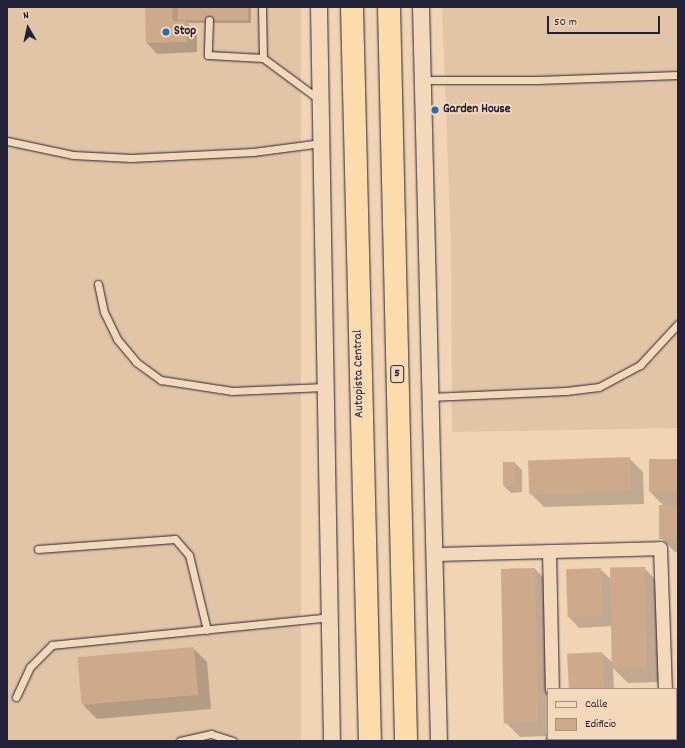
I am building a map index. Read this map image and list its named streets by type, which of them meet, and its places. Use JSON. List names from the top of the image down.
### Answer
{
  "streets": {
    "highway": ["Autopista Central", "5"]
  },
  "places": ["Stop", "Garden House"],
  "legend": ["Calle", "Edificio"],
  "scale_bar": "50 m",
  "north": "top"
}
